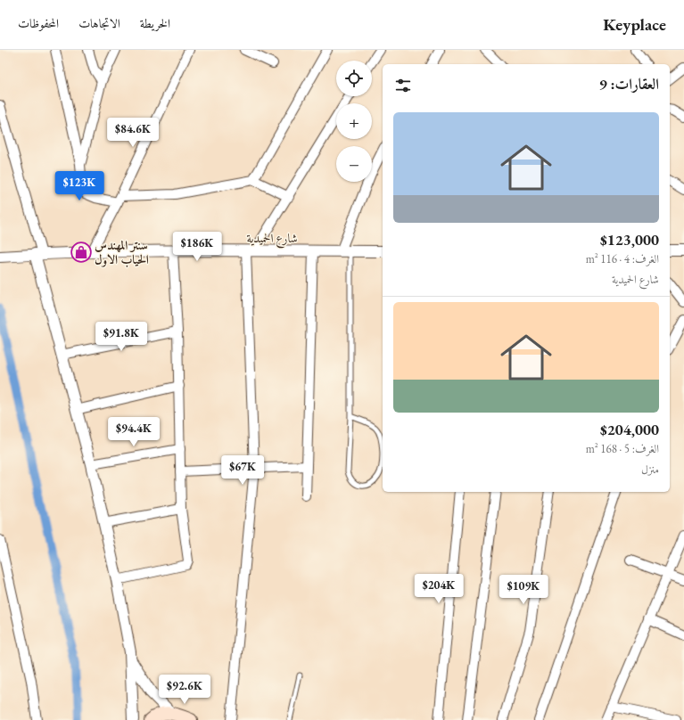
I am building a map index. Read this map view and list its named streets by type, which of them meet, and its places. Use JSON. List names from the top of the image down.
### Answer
{
  "streets": {
    "street": ["شارع الحميدية"]
  },
  "places": {
    "shop": ["سنتر المهندس الحياب الاول"]
  },
  "page": {
    "header": "Keyplace",
    "nav": ["الخريطة", "الاتجاهات", "المحفوظات"],
    "map_buttons": ["+", "−"],
    "heading": "العقارات: 9",
    "list": [
      {
        "name": "$123,000",
        "note": "الغرف: 4 · 116 m² · شارع الحميدية"
      },
      {
        "name": "$204,000",
        "note": "الغرف: 5 · 168 m² · منزل"
      }
    ],
    "price": [
      "$84.6K",
      "$123K",
      "$186K",
      "$91.8K",
      "$94.4K",
      "$67K",
      "$204K",
      "$109K",
      "$92.6K"
    ]
  }
}
